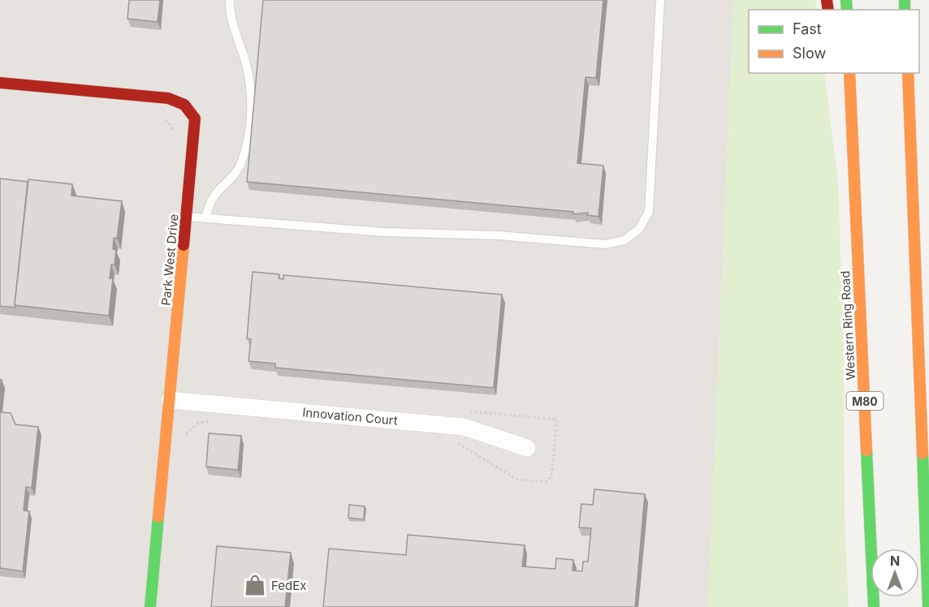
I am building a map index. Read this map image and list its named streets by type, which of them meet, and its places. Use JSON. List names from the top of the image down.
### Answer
{
  "streets": {
    "main road": ["Park West Drive", "Western Ring Road", "M80"],
    "street": ["Innovation Court"]
  },
  "crossings": [
    ["Park West Drive", "Innovation Court"]
  ],
  "places": {
    "shop": ["FedEx"]
  },
  "legend": ["Fast", "Slow"],
  "north": "top"
}
